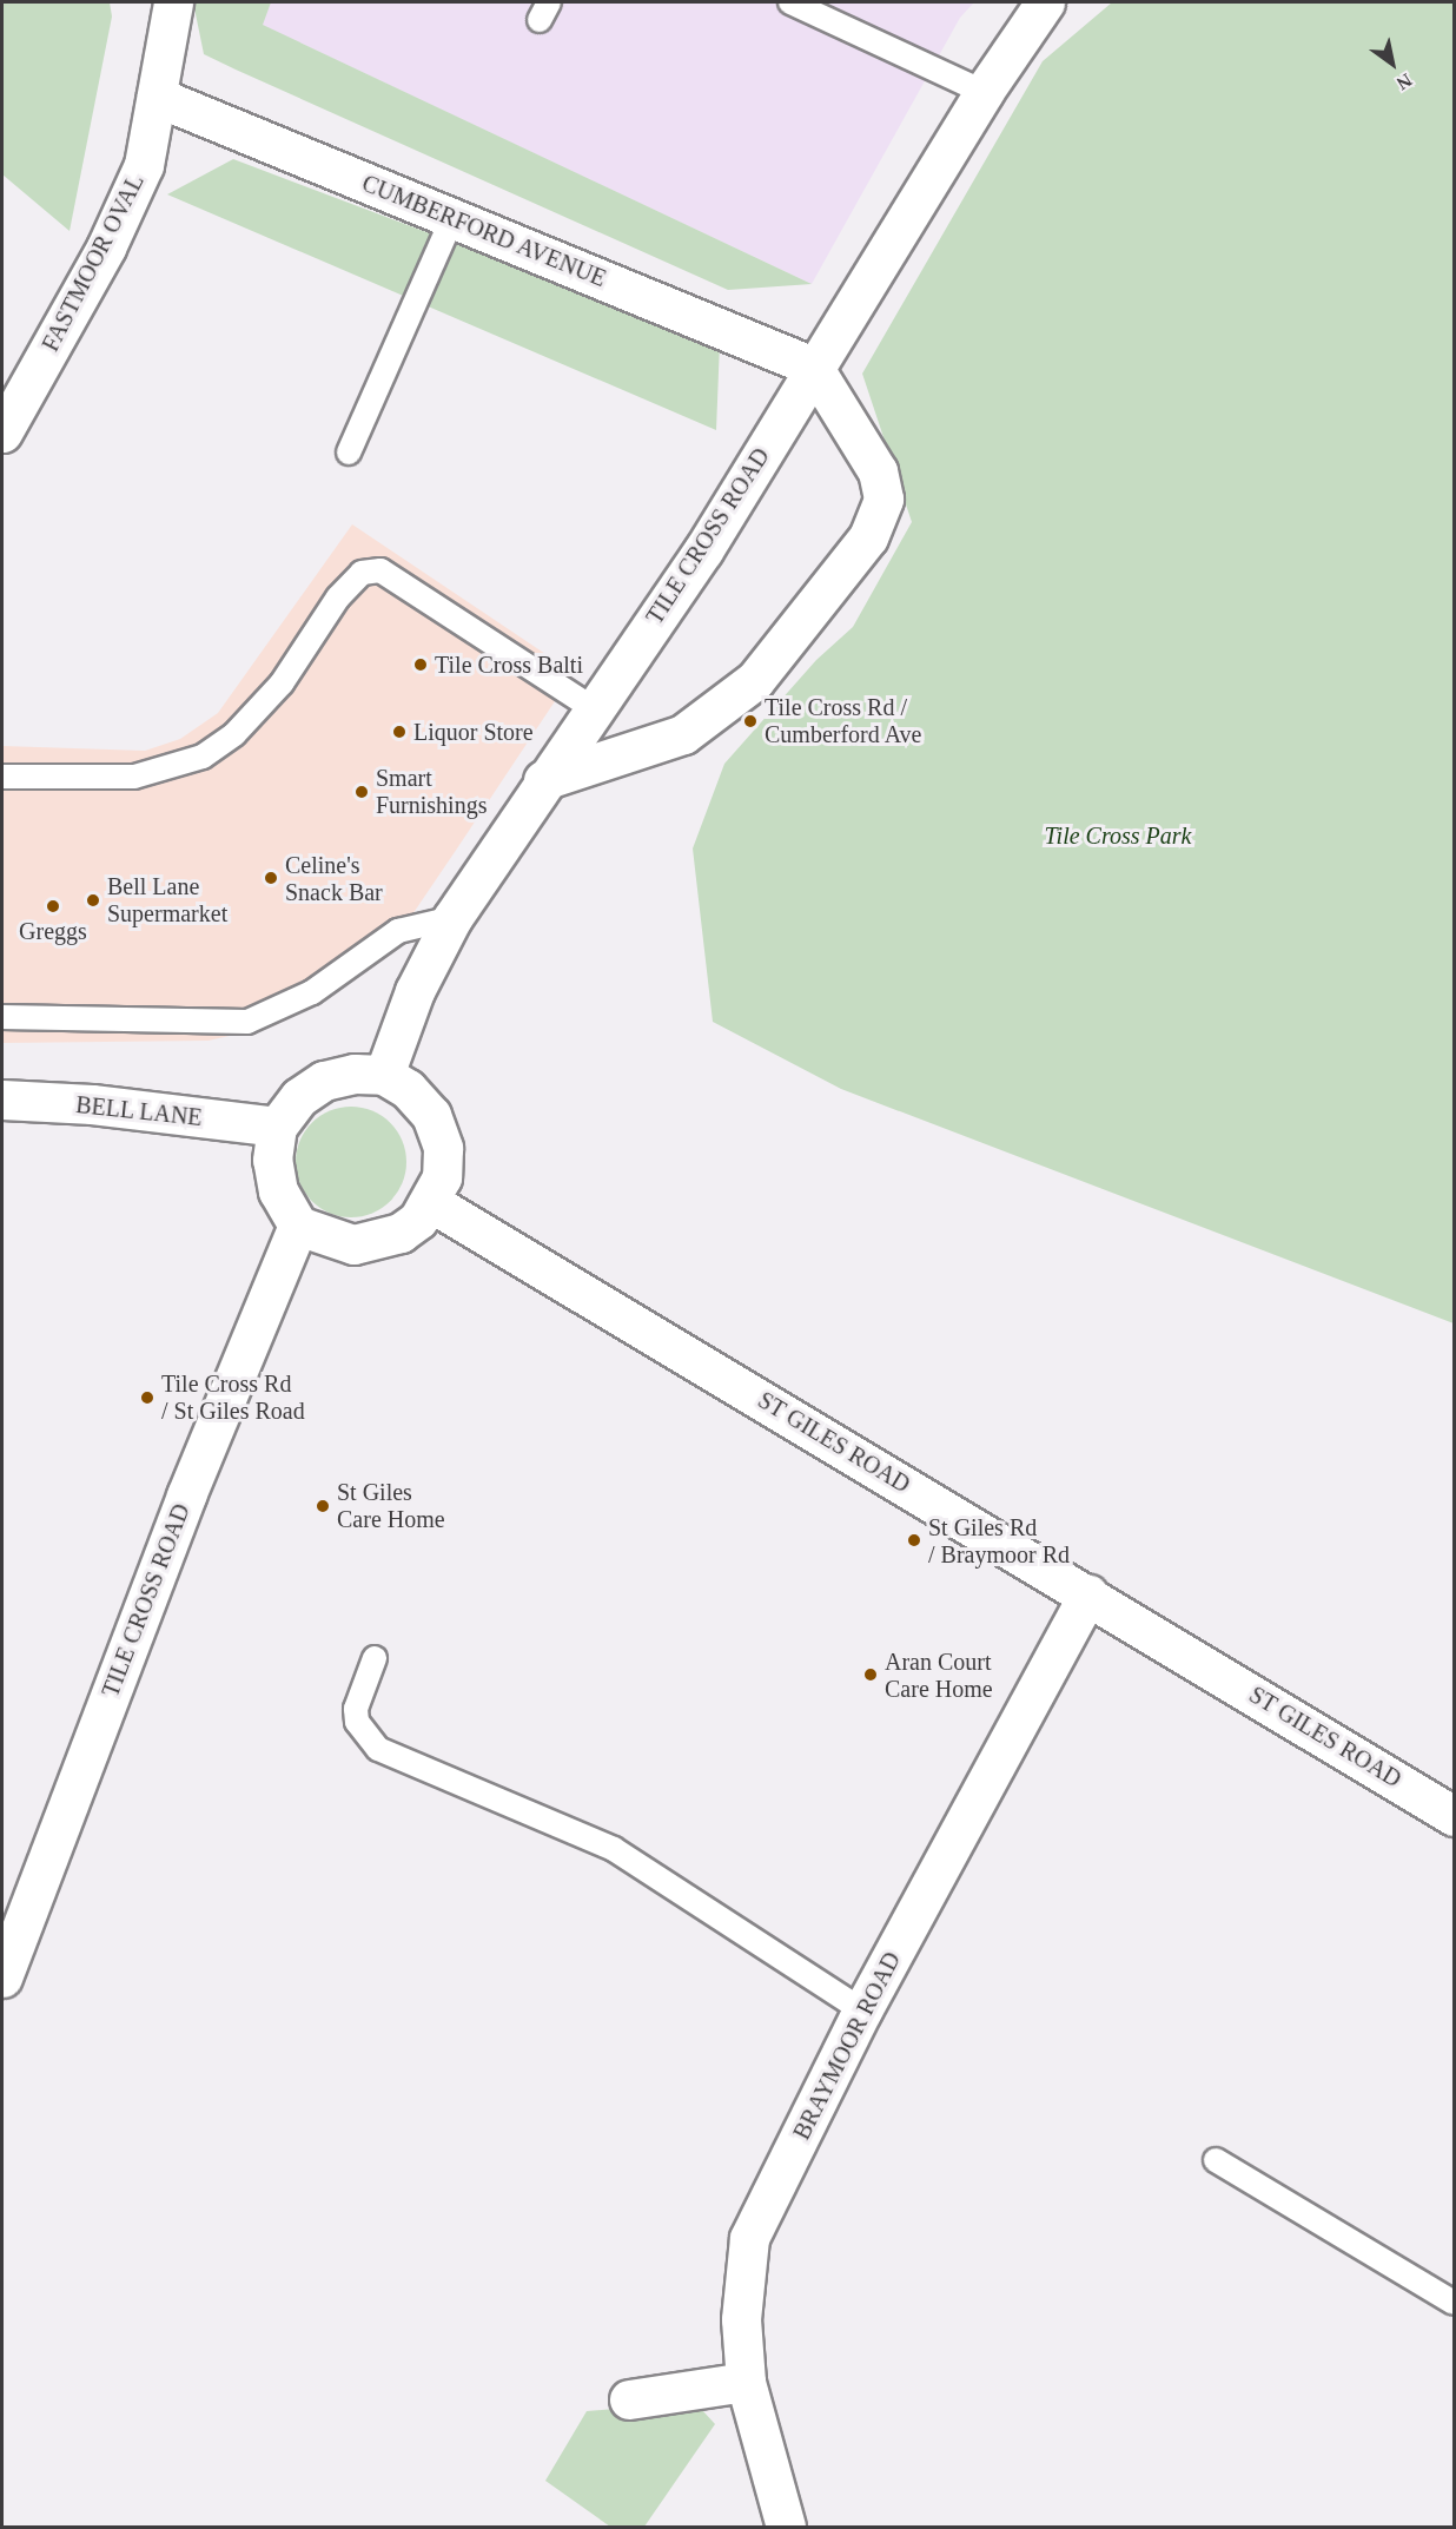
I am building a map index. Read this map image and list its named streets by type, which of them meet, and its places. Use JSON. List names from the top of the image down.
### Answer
{
  "streets": {
    "street": [
      "CUMBERFORD AVENUE",
      "FASTMOOR OVAL",
      "TILE CROSS ROAD",
      "BELL LANE",
      "ST GILES ROAD",
      "BRAYMOOR ROAD"
    ]
  },
  "crossings": [
    ["CUMBERFORD AVENUE", "FASTMOOR OVAL"],
    ["CUMBERFORD AVENUE", "TILE CROSS ROAD"],
    ["TILE CROSS ROAD", "BELL LANE"],
    ["TILE CROSS ROAD", "ST GILES ROAD"],
    ["BELL LANE", "ST GILES ROAD"],
    ["ST GILES ROAD", "BRAYMOOR ROAD"]
  ],
  "parks": ["Tile Cross Park"],
  "places": [
    "Tile Cross Balti",
    "Tile Cross Rd / Cumberford Ave",
    "Liquor Store",
    "Smart Furnishings",
    "Celine's Snack Bar",
    "Bell Lane Supermarket",
    "Greggs",
    "Tile Cross Rd / St Giles Road",
    "St Giles Care Home",
    "St Giles Rd / Braymoor Rd",
    "Aran Court Care Home"
  ],
  "north": "bottom right"
}
